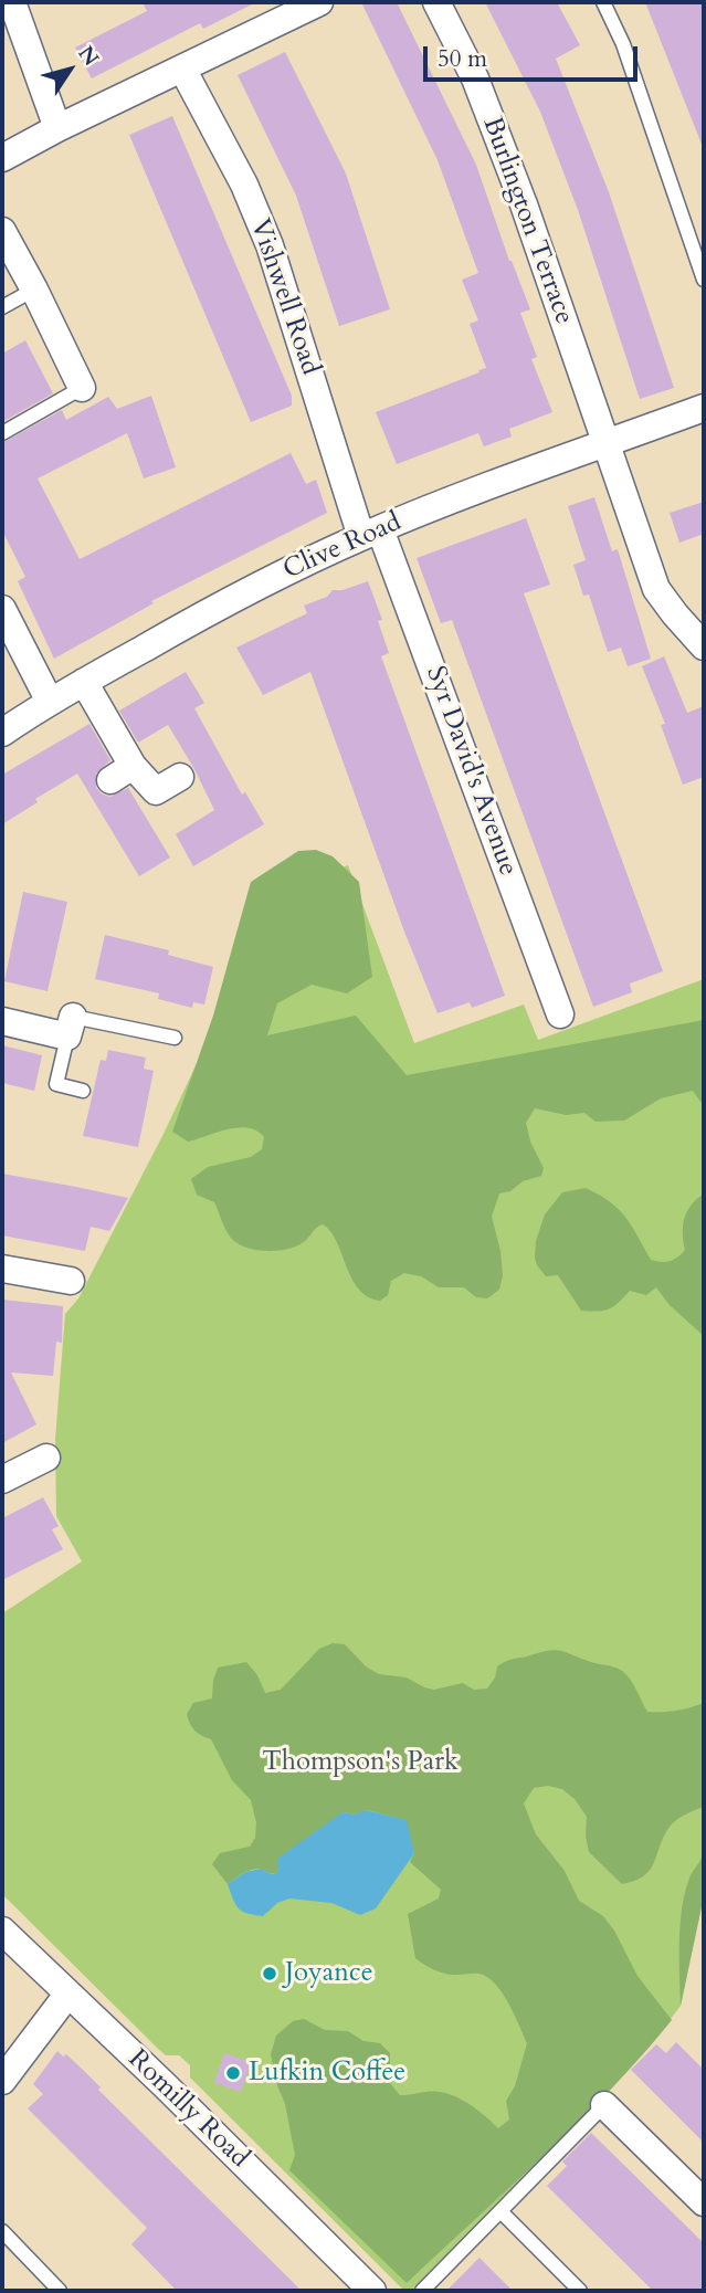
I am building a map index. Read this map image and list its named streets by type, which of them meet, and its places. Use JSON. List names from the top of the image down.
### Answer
{
  "streets": {
    "street": [
      "Burlington Terrace",
      "Vishwell Road",
      "Clive Road",
      "Syr David's Avenue",
      "Romilly Road"
    ]
  },
  "crossings": [
    ["Burlington Terrace", "Clive Road"],
    ["Vishwell Road", "Clive Road"],
    ["Vishwell Road", "Syr David's Avenue"],
    ["Clive Road", "Syr David's Avenue"]
  ],
  "parks": ["Thompson's Park"],
  "places": ["Joyance", "Lufkin Coffee"],
  "scale_bar": "50 m",
  "north": "top right"
}
